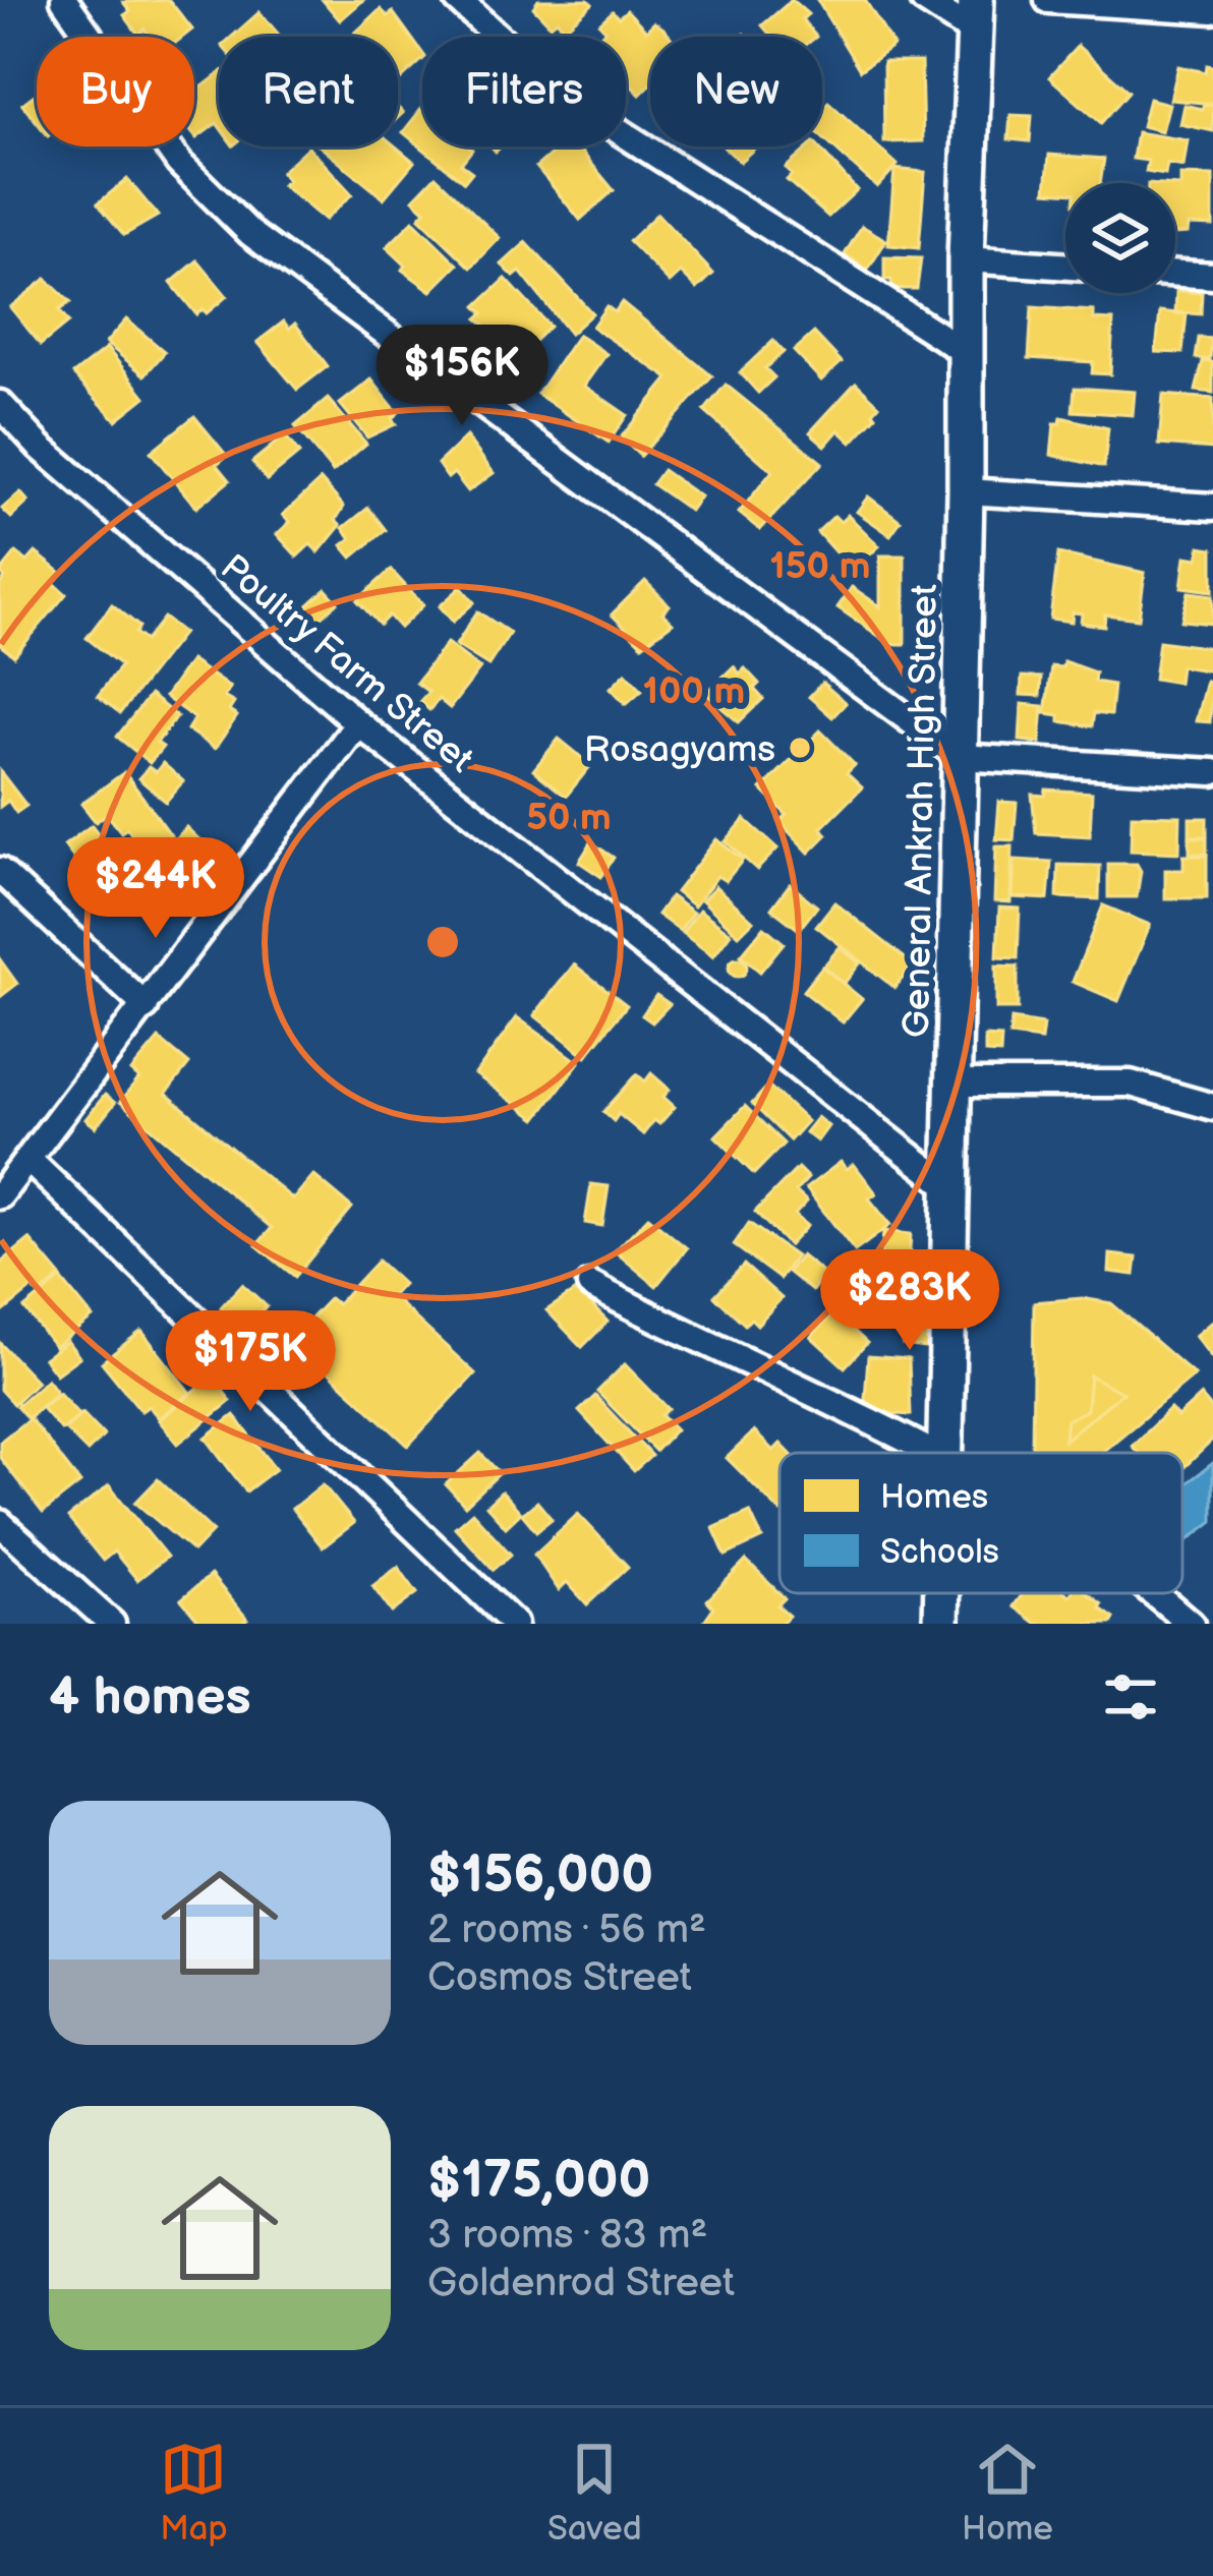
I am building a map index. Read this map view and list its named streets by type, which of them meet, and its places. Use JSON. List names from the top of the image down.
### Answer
{
  "streets": {
    "main road": ["General Ankrah High Street"],
    "street": ["Poultry Farm Street"]
  },
  "crossings": [
    ["Poultry Farm Street", "General Ankrah High Street"]
  ],
  "places": ["Rosagyams"],
  "legend": ["Homes", "Schools"],
  "page": {
    "chip": [
      "Buy",
      "Rent",
      "Filters",
      "New"
    ],
    "price": [
      "$156K",
      "$244K",
      "$283K",
      "$175K"
    ],
    "heading": "4 homes",
    "list": [
      {
        "name": "$156,000",
        "note": "2 rooms · 56 m² · Cosmos Street"
      },
      {
        "name": "$175,000",
        "note": "3 rooms · 83 m² · Goldenrod Street"
      }
    ],
    "tabs": ["Map", "Saved", "Home"]
  },
  "rings": ["150 m", "100 m", "50 m"]
}
